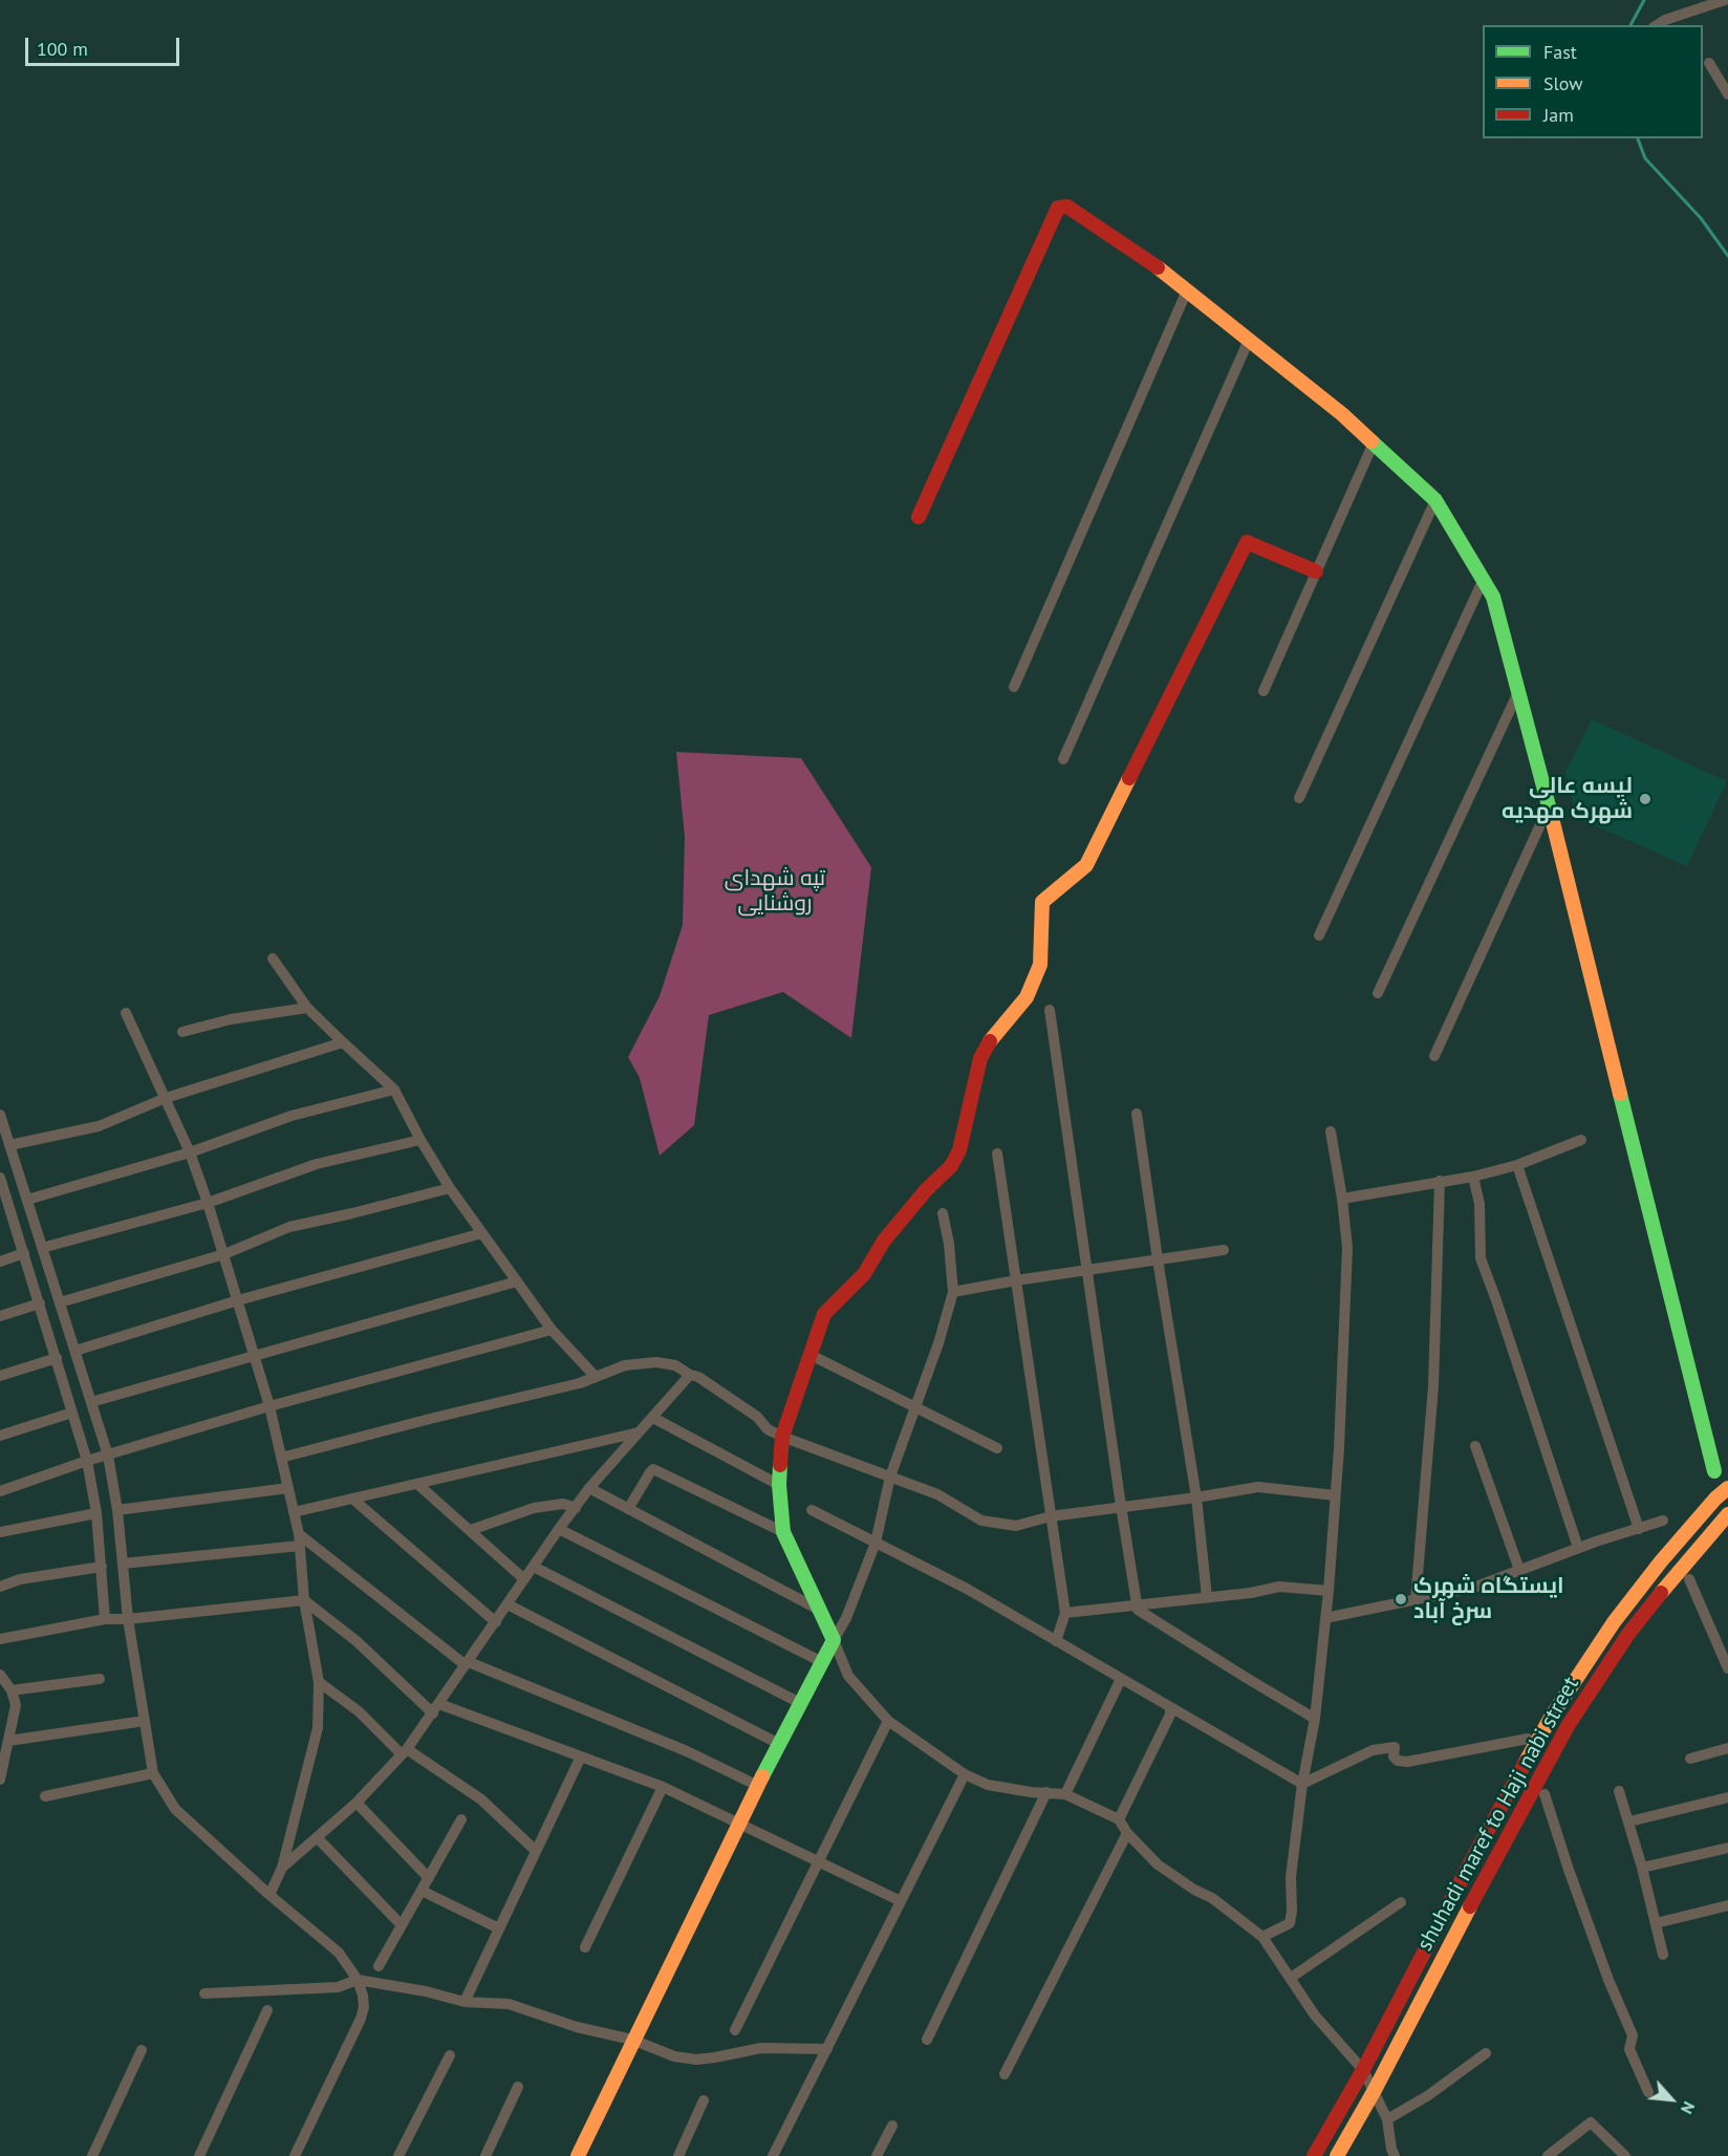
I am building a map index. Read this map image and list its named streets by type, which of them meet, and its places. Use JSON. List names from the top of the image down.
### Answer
{
  "streets": {
    "street": ["shuhadi maref to Haji nabi street"]
  },
  "parks": ["تپه شهدای روشنایی"],
  "places": ["لیسه عالی شهرک مهدیه", "ایستگاه شهرک سرخ آباد"],
  "legend": ["Fast", "Slow", "Jam"],
  "scale_bar": "100 m",
  "north": "bottom right"
}
